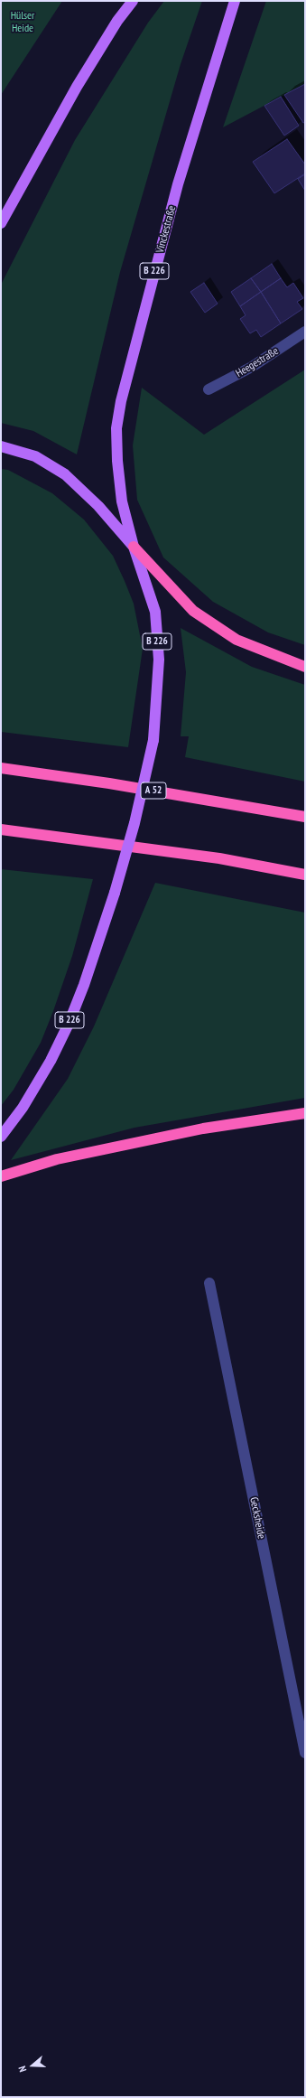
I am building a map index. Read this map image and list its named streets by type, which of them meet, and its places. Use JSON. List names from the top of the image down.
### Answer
{
  "streets": {
    "highway": ["A 52"],
    "main road": ["Vinckestraße", "B 226"],
    "street": ["Heegestraße", "Gecksheide"]
  },
  "crossings": [
    ["Vinckestraße", "B 226"]
  ],
  "parks": ["Hülser Heide"],
  "north": "left"
}
